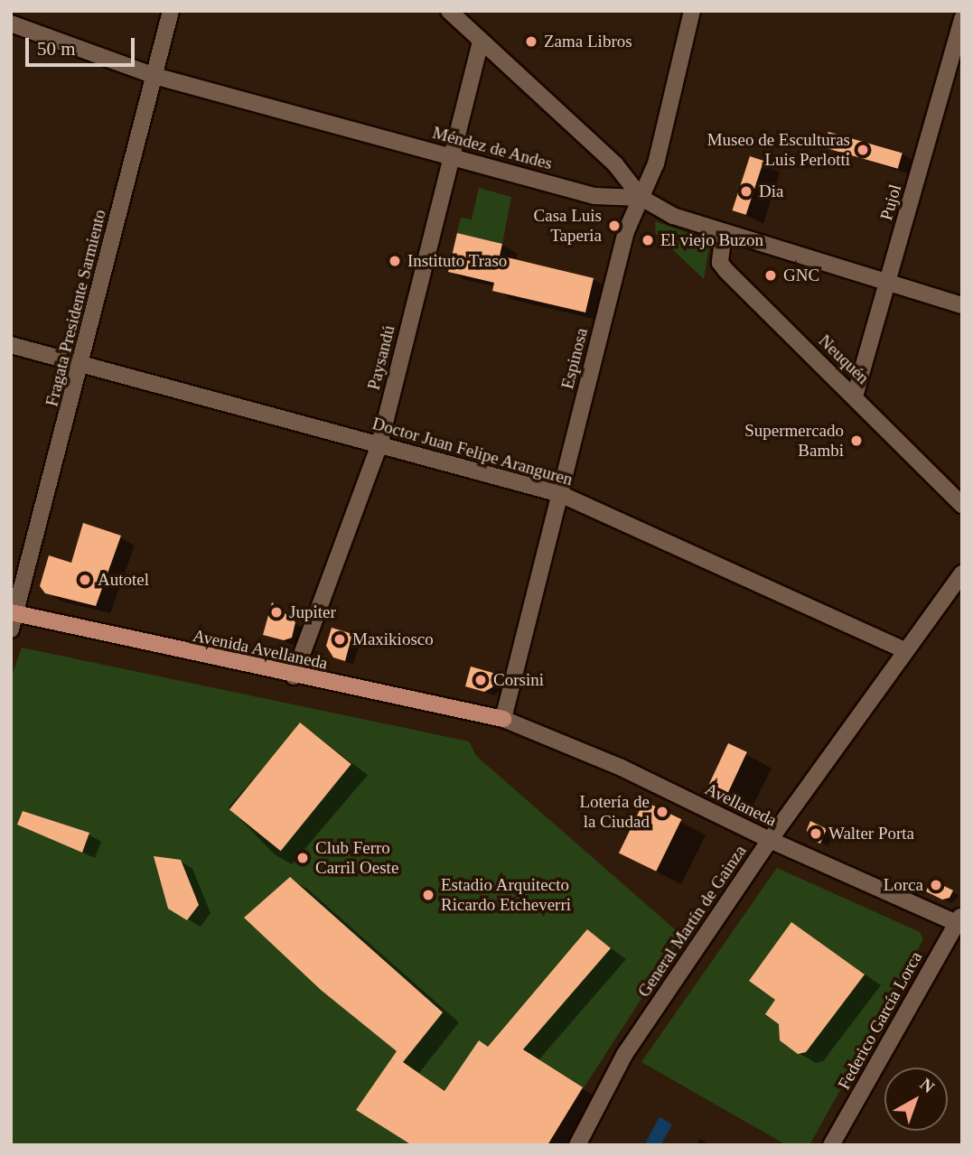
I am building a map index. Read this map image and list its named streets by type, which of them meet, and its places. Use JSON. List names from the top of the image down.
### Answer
{
  "streets": {
    "main road": ["Avenida Avellaneda"],
    "street": [
      "Méndez de Andes",
      "Pujol",
      "Fragata Presidente Sarmiento",
      "Paysandú",
      "Espinosa",
      "Neuquén",
      "Doctor Juan Felipe Aranguren",
      "Avellaneda",
      "General Martín de Gainza",
      "Federico García Lorca"
    ]
  },
  "crossings": [
    ["Méndez de Andes", "Pujol"],
    ["Méndez de Andes", "Fragata Presidente Sarmiento"],
    ["Méndez de Andes", "Paysandú"],
    ["Méndez de Andes", "Espinosa"],
    ["Méndez de Andes", "Neuquén"],
    ["Pujol", "Neuquén"],
    ["Fragata Presidente Sarmiento", "Doctor Juan Felipe Aranguren"],
    ["Fragata Presidente Sarmiento", "Avenida Avellaneda"],
    ["Paysandú", "Doctor Juan Felipe Aranguren"],
    ["Paysandú", "Avenida Avellaneda"],
    ["Espinosa", "Doctor Juan Felipe Aranguren"],
    ["Espinosa", "Avenida Avellaneda"],
    ["Espinosa", "Avellaneda"],
    ["Doctor Juan Felipe Aranguren", "General Martín de Gainza"],
    ["Avenida Avellaneda", "Avellaneda"],
    ["Avellaneda", "General Martín de Gainza"],
    ["Avellaneda", "Federico García Lorca"]
  ],
  "places": [
    "Zama Libros",
    "Museo de Esculturas Luis Perlotti",
    "Dia",
    "Casa Luis Taperia",
    "El viejo Buzon",
    "Instituto Traso",
    "GNC",
    "Supermercado Bambi",
    "Autotel",
    "Jupiter",
    "Maxikiosco",
    "Corsini",
    "Lotería de la Ciudad",
    "Walter Porta",
    "Club Ferro Carril Oeste",
    "Lorca",
    "Estadio Arquitecto Ricardo Etcheverri"
  ],
  "scale_bar": "50 m",
  "north": "top right"
}
